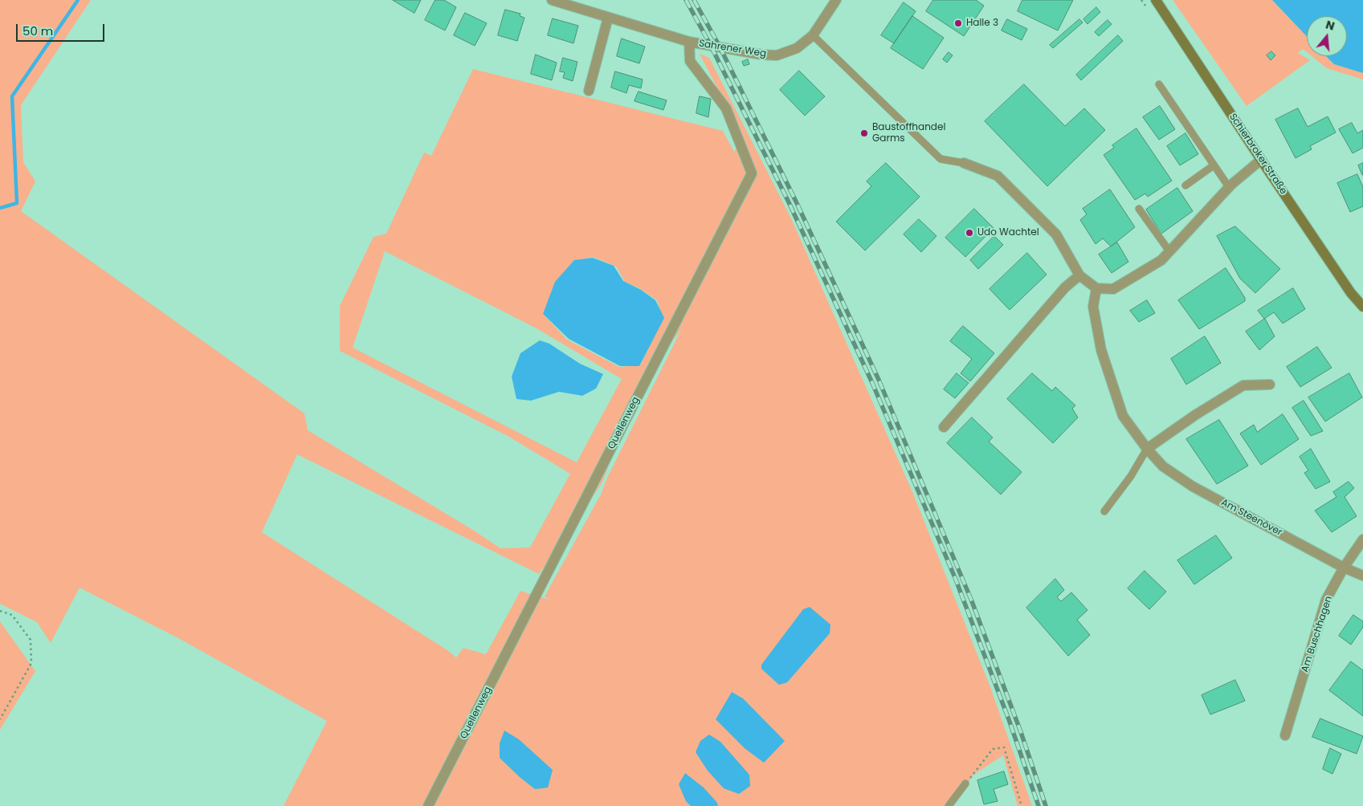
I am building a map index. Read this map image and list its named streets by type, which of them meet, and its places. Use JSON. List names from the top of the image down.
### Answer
{
  "streets": {
    "main road": ["Schierbroker Straße"],
    "street": [
      "Sahrener Weg",
      "Quellenweg",
      "Am Steenöver",
      "Am Buschhagen"
    ]
  },
  "crossings": [
    ["Sahrener Weg", "Quellenweg"],
    ["Am Steenöver", "Am Buschhagen"]
  ],
  "places": ["Halle 3", "Baustoffhandel Garms", "Udo Wachtel"],
  "scale_bar": "50 m",
  "north": "top"
}
